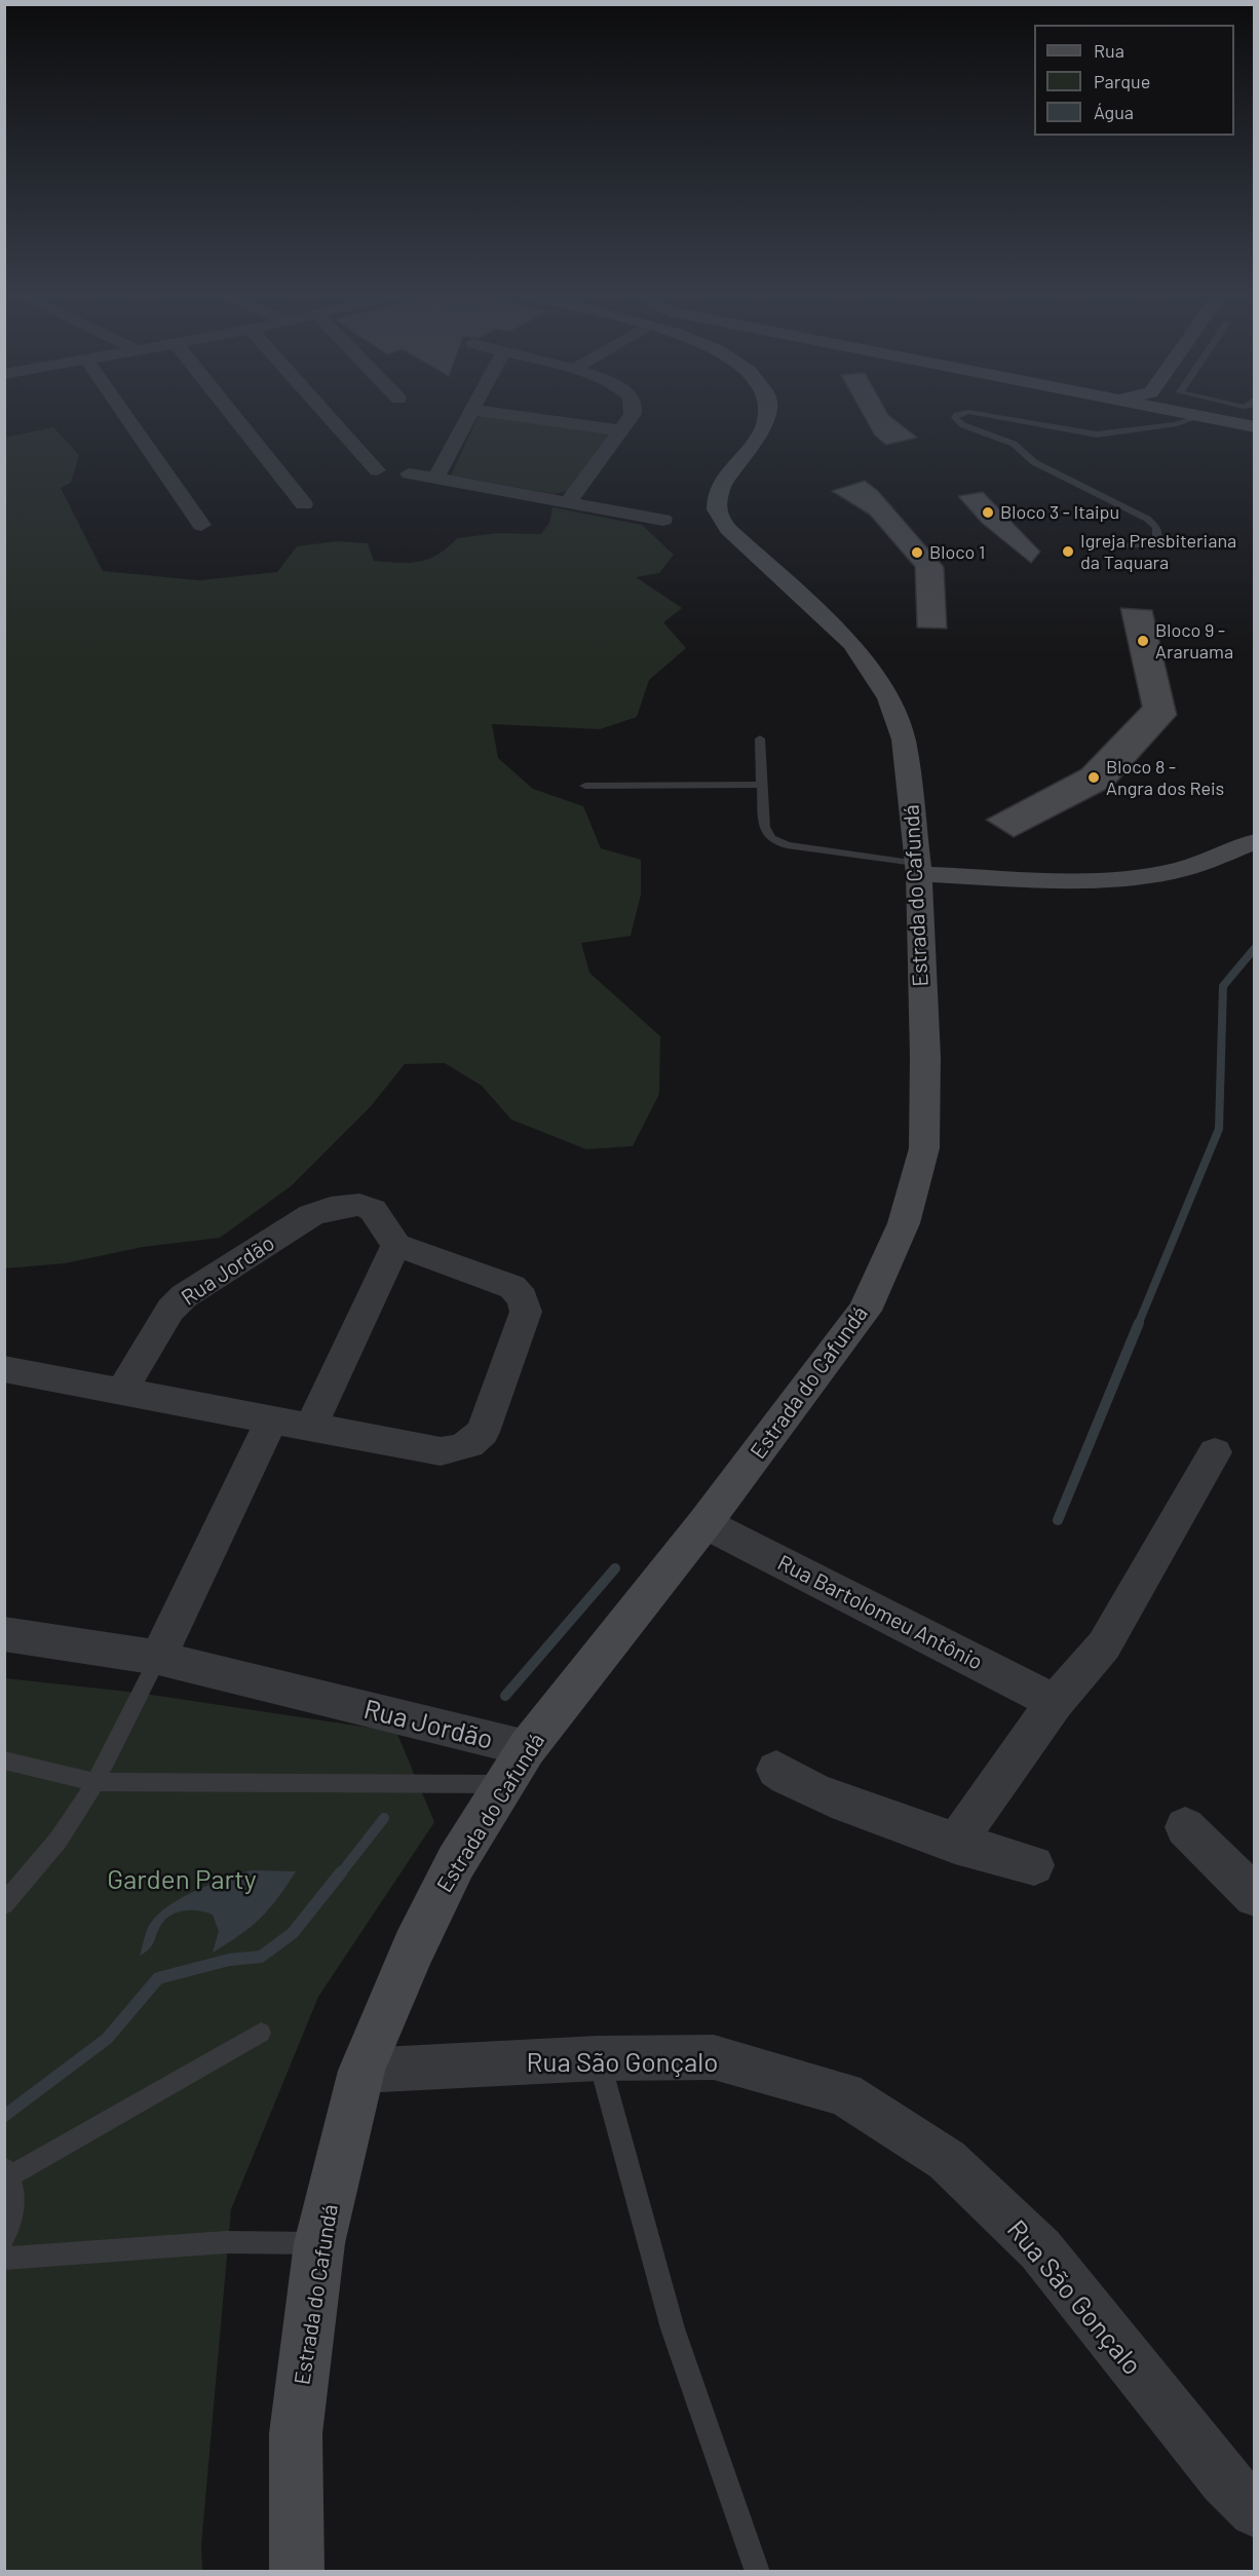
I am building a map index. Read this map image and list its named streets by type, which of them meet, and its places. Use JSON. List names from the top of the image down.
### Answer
{
  "streets": {
    "main road": ["Estrada do Cafundá"],
    "street": ["Rua Jordão", "Rua Bartolomeu Antônio", "Rua São Gonçalo"]
  },
  "crossings": [
    ["Estrada do Cafundá", "Rua Jordão"],
    ["Estrada do Cafundá", "Rua Bartolomeu Antônio"],
    ["Estrada do Cafundá", "Rua São Gonçalo"]
  ],
  "parks": ["Garden Party"],
  "places": [
    "Bloco 3 - Itaipu",
    "Igreja Presbiteriana da Taquara",
    "Bloco 1",
    "Bloco 9 - Araruama",
    "Bloco 8 - Angra dos Reis"
  ],
  "legend": ["Rua", "Parque", "Água"]
}
